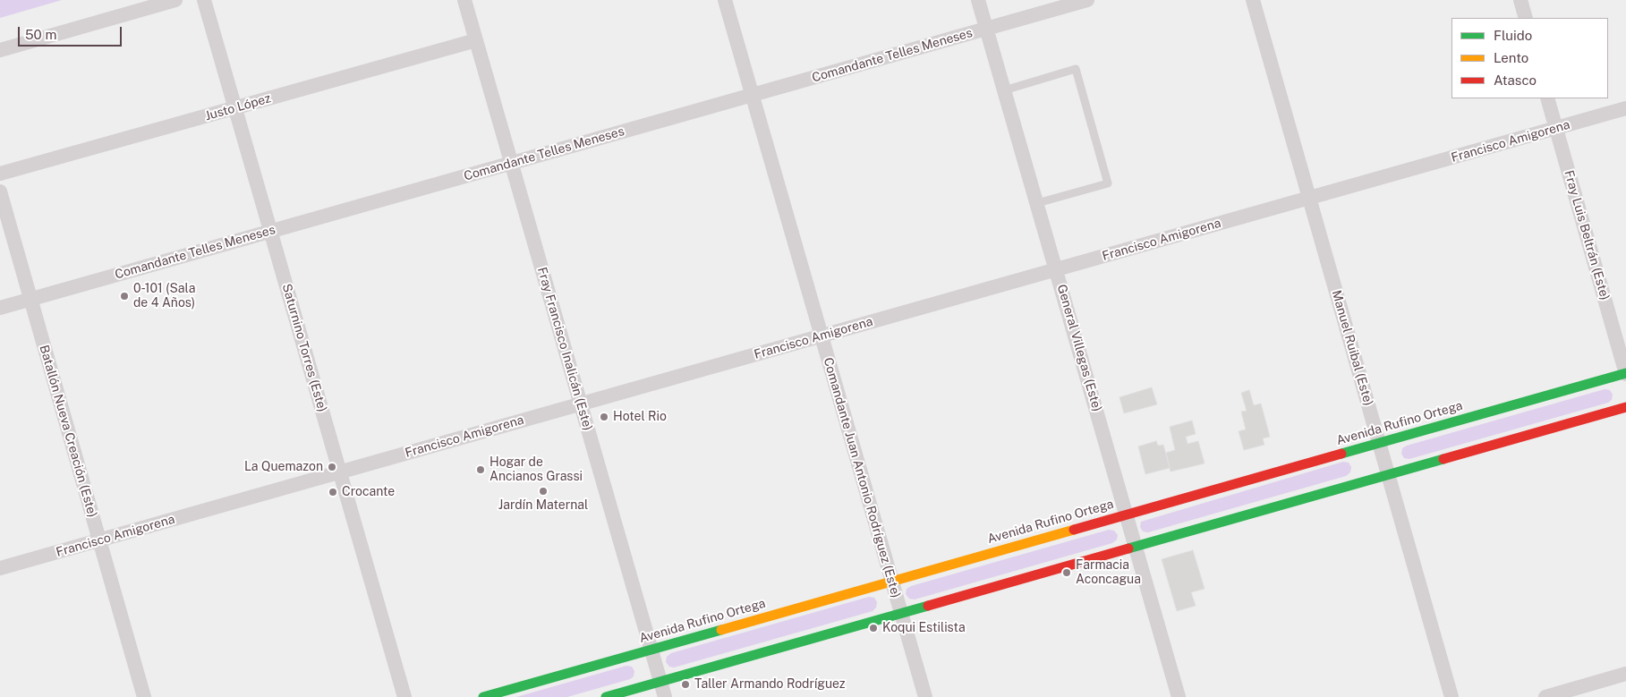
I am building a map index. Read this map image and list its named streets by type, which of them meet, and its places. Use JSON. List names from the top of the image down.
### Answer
{
  "streets": {
    "main road": ["Avenida Rufino Ortega"],
    "street": [
      "Comandante Telles Meneses",
      "Justo López",
      "Francisco Amigorena",
      "Fray Luis Beltrán (Este)",
      "Saturnino Torres (Este)",
      "General Villegas (Este)",
      "Manuel Ruibal (Este)",
      "Fray Francisco Inalicán (Este)",
      "Batallón Nueva Creación (Este)",
      "Comandante Juan Antonio Rodríguez (Este)"
    ]
  },
  "crossings": [
    ["Comandante Telles Meneses", "Saturnino Torres (Este)"],
    ["Comandante Telles Meneses", "General Villegas (Este)"],
    ["Comandante Telles Meneses", "Fray Francisco Inalicán (Este)"],
    ["Comandante Telles Meneses", "Batallón Nueva Creación (Este)"],
    ["Comandante Telles Meneses", "Comandante Juan Antonio Rodríguez (Este)"],
    ["Justo López", "Saturnino Torres (Este)"],
    ["Justo López", "Fray Francisco Inalicán (Este)"],
    ["Francisco Amigorena", "Fray Luis Beltrán (Este)"],
    ["Francisco Amigorena", "Saturnino Torres (Este)"],
    ["Francisco Amigorena", "General Villegas (Este)"],
    ["Francisco Amigorena", "Manuel Ruibal (Este)"],
    ["Francisco Amigorena", "Fray Francisco Inalicán (Este)"],
    ["Francisco Amigorena", "Batallón Nueva Creación (Este)"],
    ["Francisco Amigorena", "Comandante Juan Antonio Rodríguez (Este)"],
    ["Fray Luis Beltrán (Este)", "Avenida Rufino Ortega"],
    ["General Villegas (Este)", "Avenida Rufino Ortega"],
    ["Manuel Ruibal (Este)", "Avenida Rufino Ortega"],
    ["Fray Francisco Inalicán (Este)", "Avenida Rufino Ortega"],
    ["Avenida Rufino Ortega", "Comandante Juan Antonio Rodríguez (Este)"]
  ],
  "places": [
    "0-101 (Sala de 4 Años)",
    "Hotel Rio",
    "La Quemazon",
    "Hogar de Ancianos Grassi",
    "Jardín Maternal",
    "Crocante",
    "Farmacia Aconcagua",
    "Koqui Estilista",
    "Taller Armando Rodríguez"
  ],
  "legend": ["Fluido", "Lento", "Atasco"],
  "scale_bar": "50 m"
}
